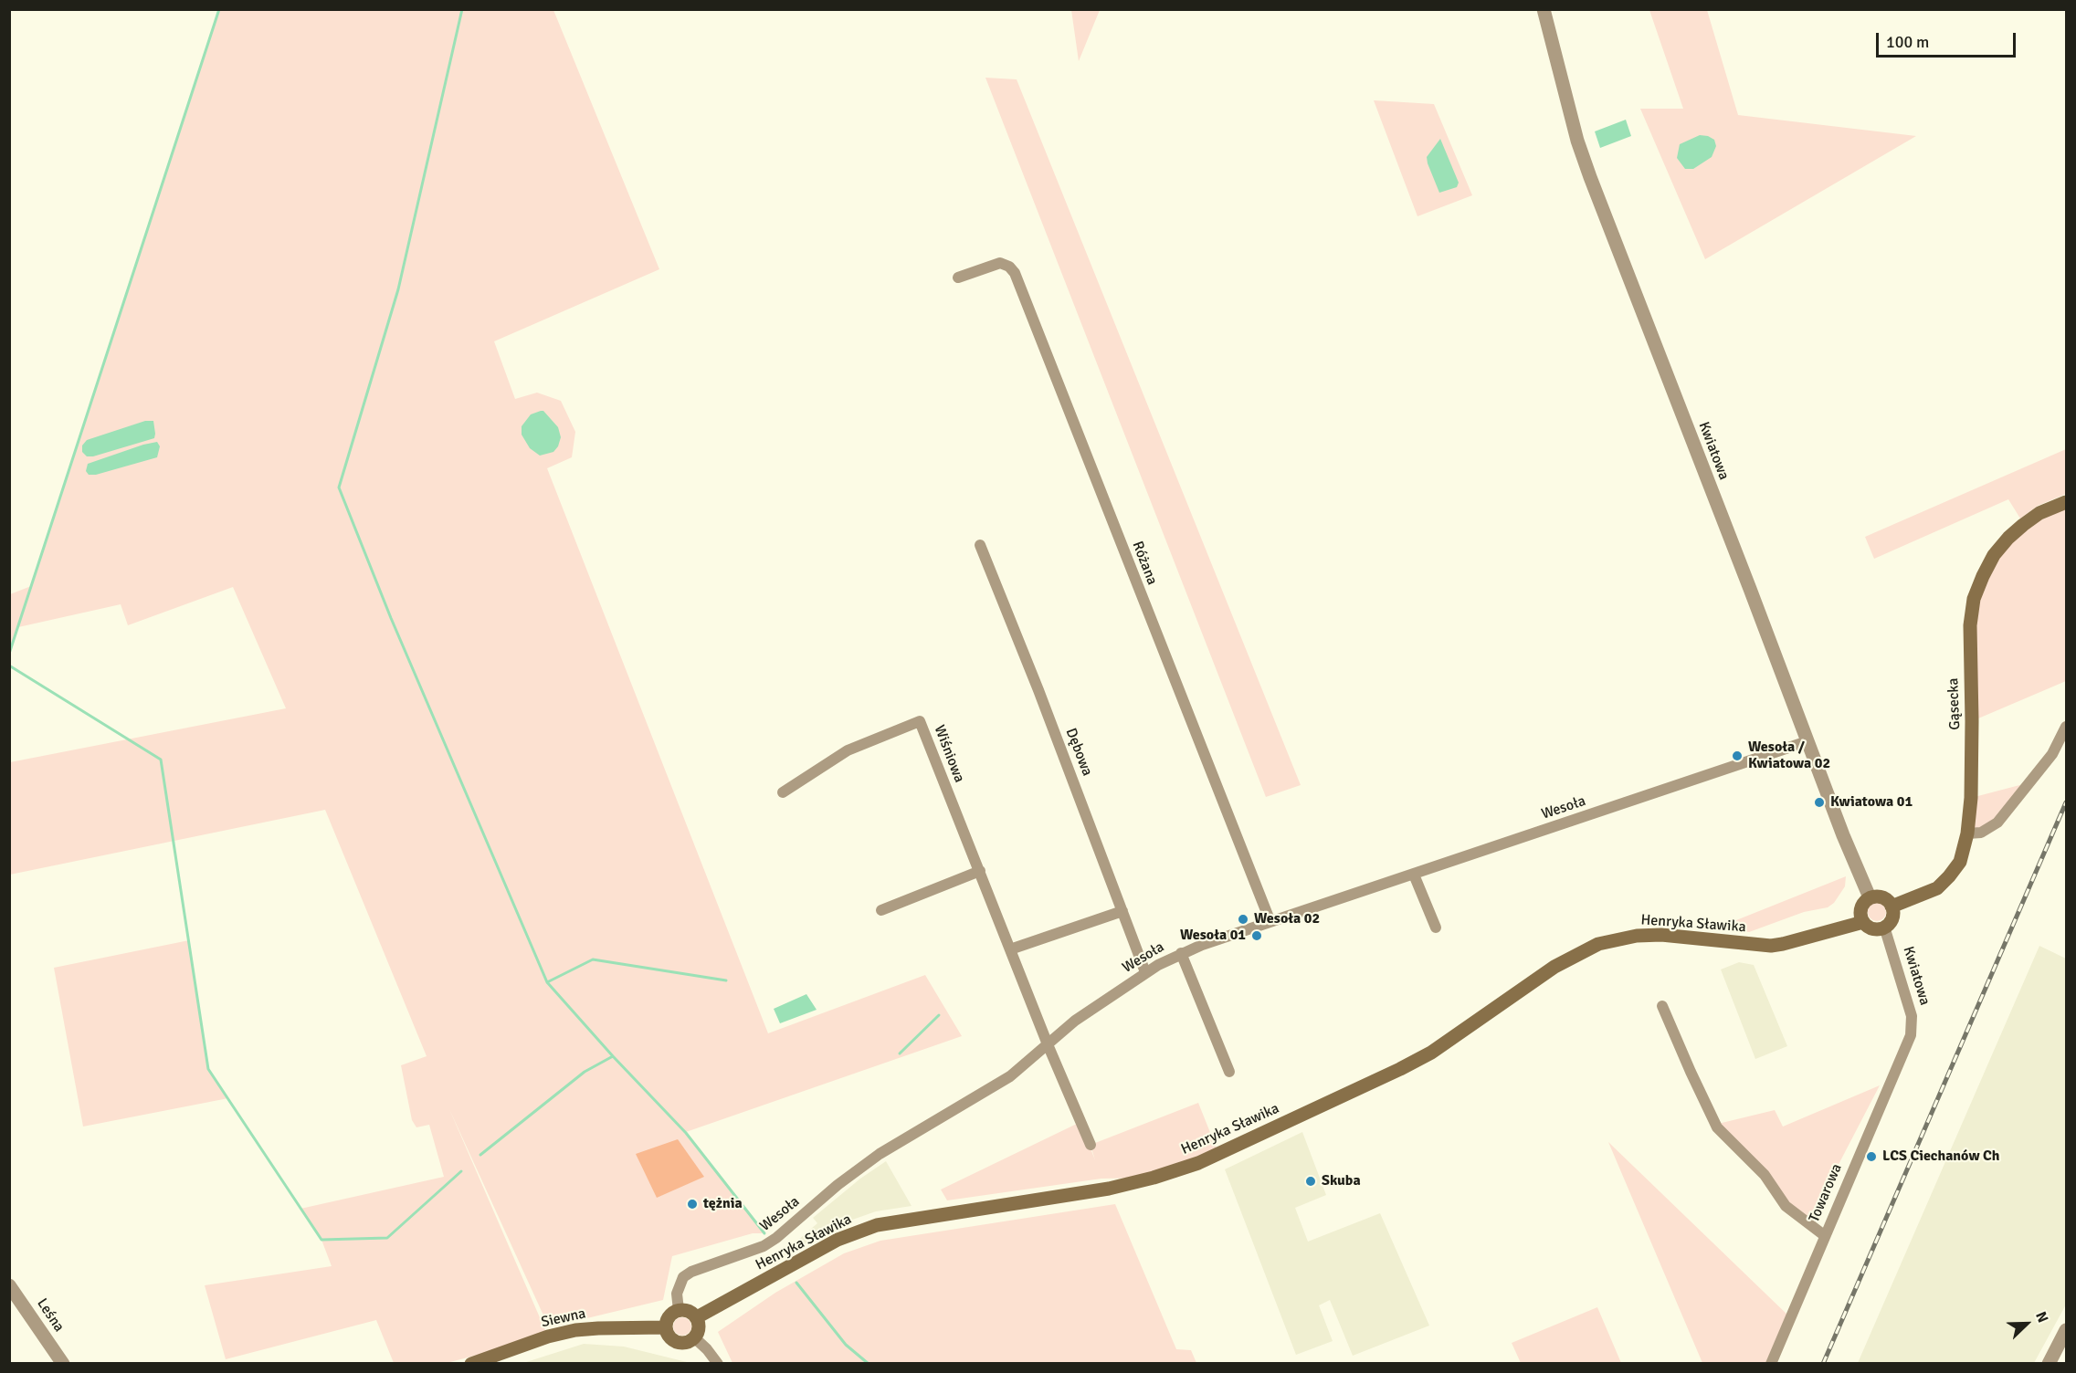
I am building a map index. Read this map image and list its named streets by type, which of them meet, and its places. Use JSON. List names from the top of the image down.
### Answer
{
  "streets": {
    "main road": ["Gąsecka", "Henryka Sławika", "Siewna"],
    "street": [
      "Kwiatowa",
      "Różana",
      "Dębowa",
      "Wiśniowa",
      "Wesoła",
      "Towarowa",
      "Leśna"
    ]
  },
  "crossings": [
    ["Kwiatowa", "Gąsecka"],
    ["Kwiatowa", "Wesoła"],
    ["Kwiatowa", "Henryka Sławika"],
    ["Kwiatowa", "Towarowa"],
    ["Różana", "Wesoła"],
    ["Gąsecka", "Henryka Sławika"],
    ["Dębowa", "Wesoła"],
    ["Wiśniowa", "Wesoła"],
    ["Wesoła", "Henryka Sławika"],
    ["Wesoła", "Siewna"],
    ["Henryka Sławika", "Siewna"]
  ],
  "places": [
    "Wesoła / Kwiatowa 02",
    "Kwiatowa 01",
    "Wesoła 02",
    "Wesoła 01",
    "LCS Ciechanów Ch",
    "Skuba",
    "tężnia"
  ],
  "scale_bar": "100 m",
  "north": "top right"
}
